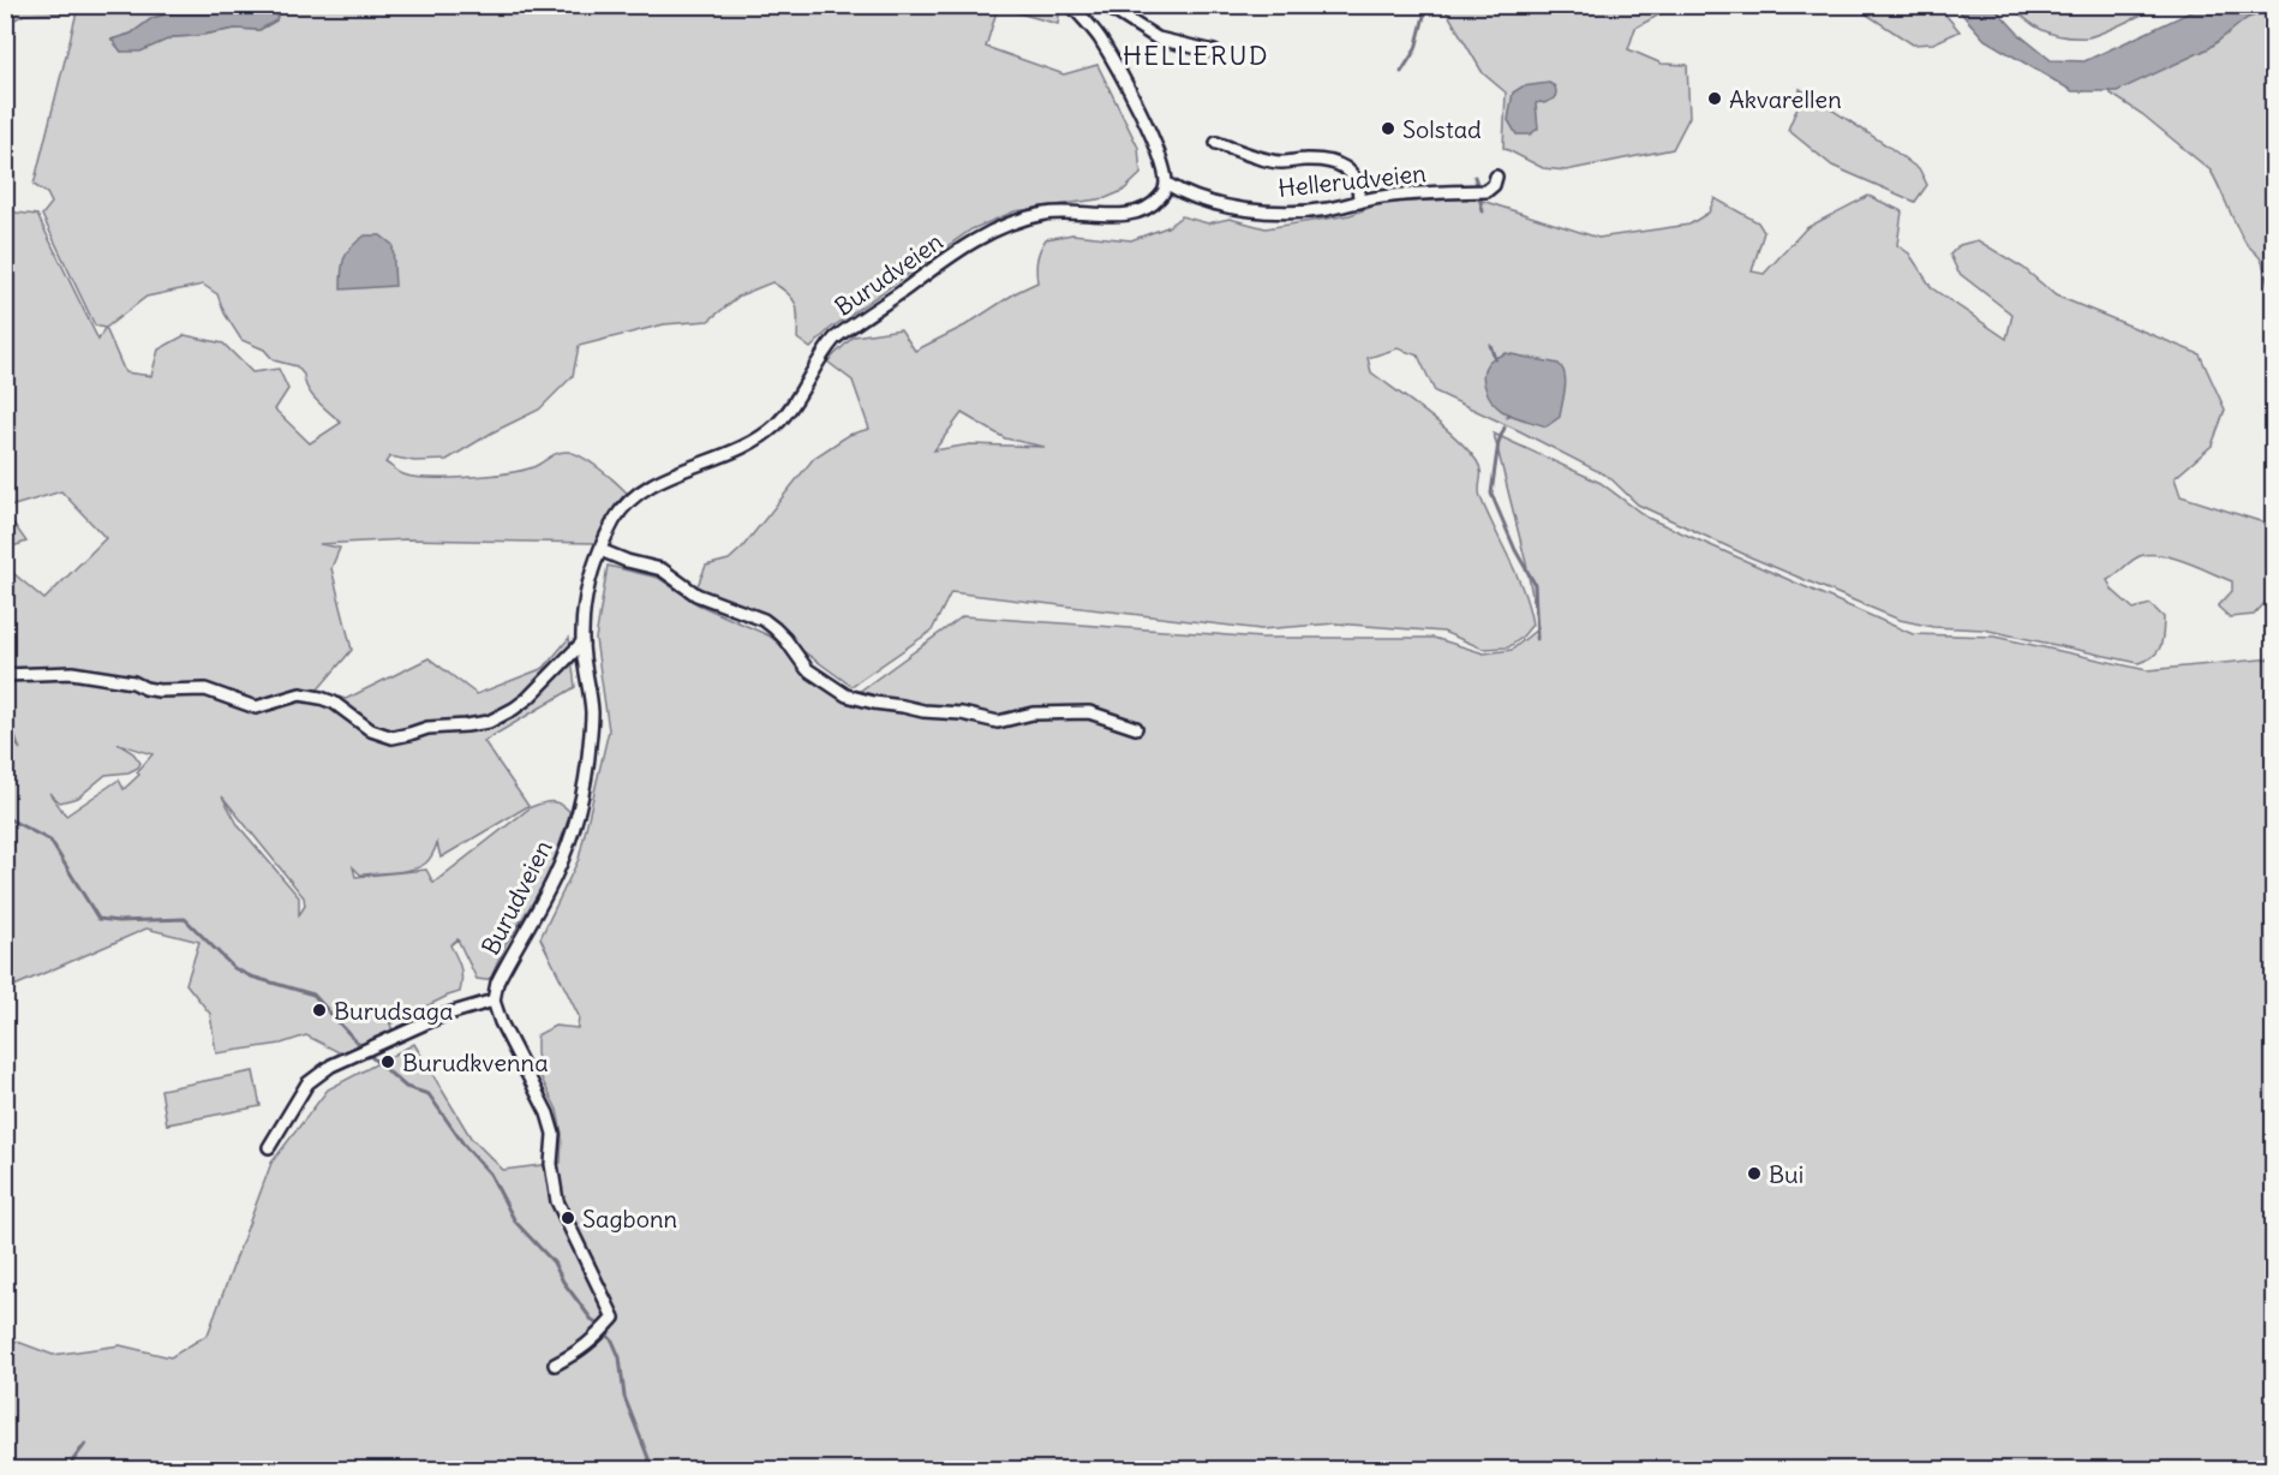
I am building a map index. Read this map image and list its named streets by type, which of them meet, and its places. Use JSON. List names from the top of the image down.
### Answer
{
  "streets": {
    "street": ["Hellerudveien", "Burudveien"]
  },
  "crossings": [
    ["Hellerudveien", "Burudveien"]
  ],
  "districts": ["HELLERUD"],
  "places": [
    "Akvarellen",
    "Solstad",
    "Burudsaga",
    "Burudkvenna",
    "Bui",
    "Sagbonn"
  ]
}
